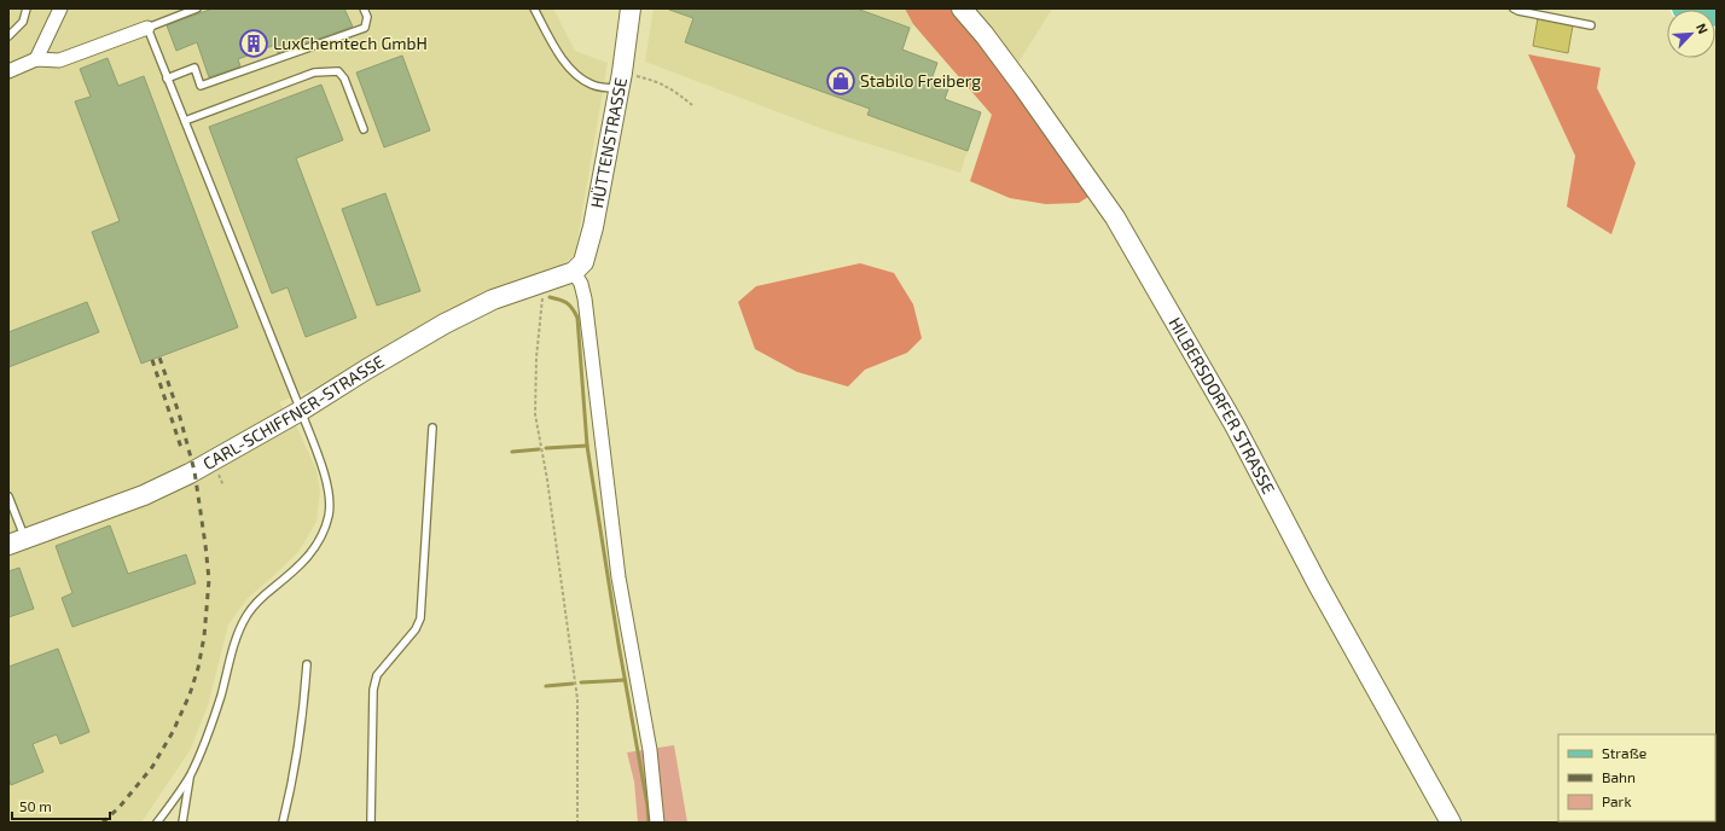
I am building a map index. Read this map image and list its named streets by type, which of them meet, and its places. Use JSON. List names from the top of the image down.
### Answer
{
  "streets": {
    "main road": ["HÜTTENSTRASSE", "HILBERSDORFER STRASSE", "CARL-SCHIFFNER-STRASSE"]
  },
  "crossings": [
    ["HÜTTENSTRASSE", "CARL-SCHIFFNER-STRASSE"]
  ],
  "places": {
    "building": ["LuxChemtech GmbH"],
    "shop": ["Stabilo Freiberg"]
  },
  "legend": ["Straße", "Bahn", "Park"],
  "scale_bar": "50 m",
  "north": "top right"
}
